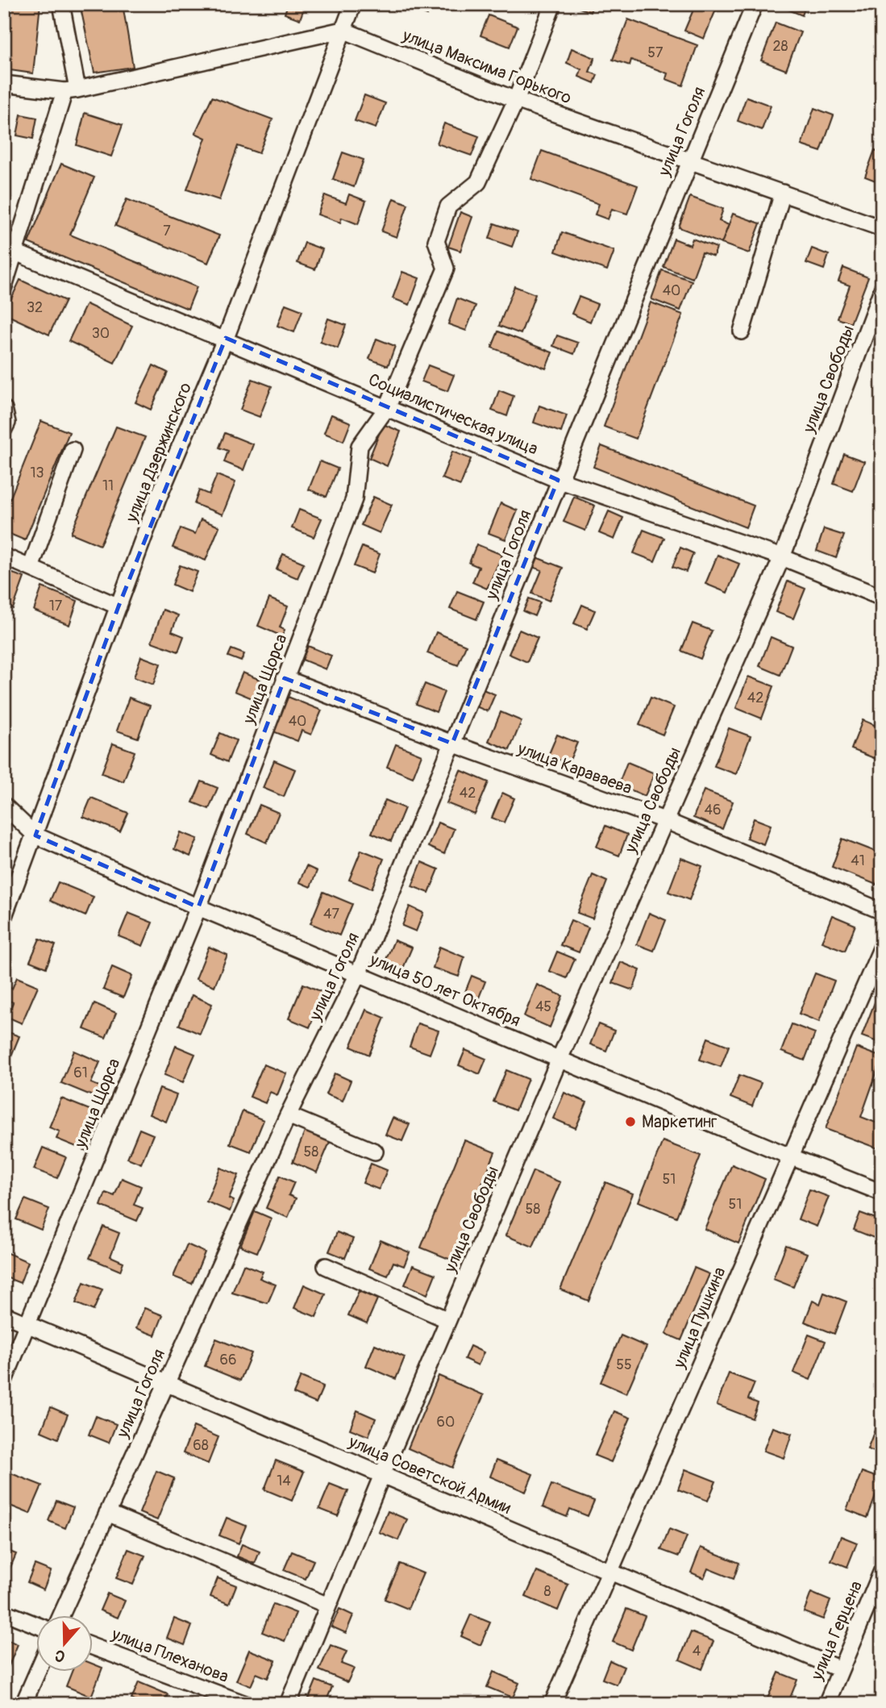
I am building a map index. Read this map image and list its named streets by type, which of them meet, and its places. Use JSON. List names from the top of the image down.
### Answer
{
  "streets": {
    "street": [
      "улица Максима Горького",
      "улица Гоголя",
      "улица Свободы",
      "Социалистическая улица",
      "улица Дзержинского",
      "улица Щорса",
      "улица Караваева",
      "улица 50 лет Октября",
      "улица Пушкина",
      "улица Советской Армии",
      "улица Герцена",
      "улица Плеханова"
    ]
  },
  "crossings": [
    ["улица Максима Горького", "улица Гоголя"],
    ["улица Максима Горького", "улица Дзержинского"],
    ["улица Максима Горького", "улица Щорса"],
    ["улица Гоголя", "Социалистическая улица"],
    ["улица Гоголя", "улица Караваева"],
    ["улица Гоголя", "улица 50 лет Октября"],
    ["улица Гоголя", "улица Советской Армии"],
    ["улица Свободы", "Социалистическая улица"],
    ["улица Свободы", "улица Караваева"],
    ["улица Свободы", "улица 50 лет Октября"],
    ["улица Свободы", "улица Советской Армии"],
    ["Социалистическая улица", "улица Дзержинского"],
    ["Социалистическая улица", "улица Щорса"],
    ["улица Дзержинского", "улица 50 лет Октября"],
    ["улица Щорса", "улица Караваева"],
    ["улица Щорса", "улица 50 лет Октября"],
    ["улица Щорса", "улица Советской Армии"],
    ["улица 50 лет Октября", "улица Пушкина"],
    ["улица Пушкина", "улица Советской Армии"],
    ["улица Советской Армии", "улица Герцена"]
  ],
  "places": ["Маркетинг"],
  "house_numbers": [
    "28",
    "57",
    "7",
    "40",
    "32",
    "30",
    "13",
    "11",
    "17",
    "42",
    "40",
    "42",
    "46",
    "41",
    "47",
    "45",
    "61",
    "58",
    "51",
    "51",
    "58",
    "66",
    "55",
    "60",
    "68",
    "14",
    "8",
    "4"
  ],
  "north": "bottom"
}
